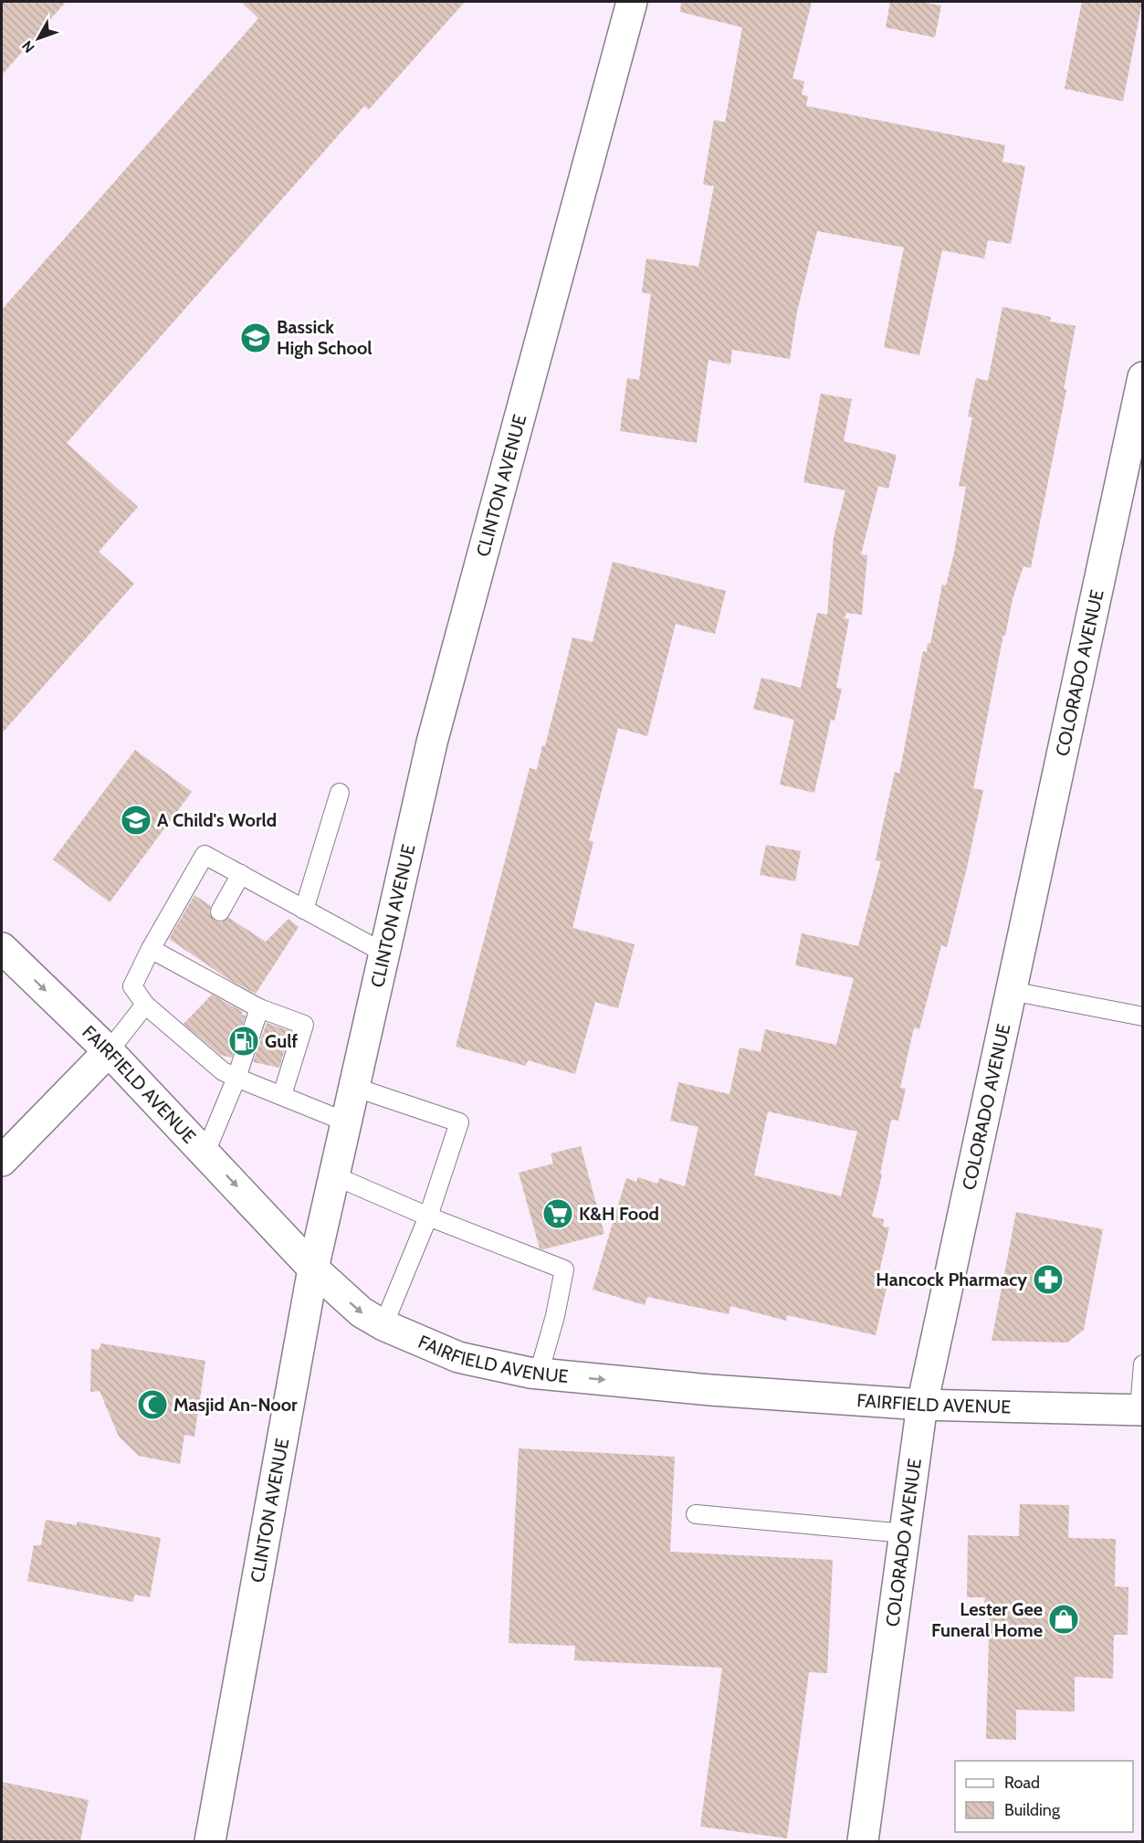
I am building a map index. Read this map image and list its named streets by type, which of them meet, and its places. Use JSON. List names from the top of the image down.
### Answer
{
  "streets": {
    "street": ["CLINTON AVENUE", "COLORADO AVENUE", "FAIRFIELD AVENUE"]
  },
  "crossings": [
    ["CLINTON AVENUE", "FAIRFIELD AVENUE"],
    ["COLORADO AVENUE", "FAIRFIELD AVENUE"]
  ],
  "one_way": ["FAIRFIELD AVENUE"],
  "places": {
    "school or university": ["Bassick High School", "A Child's World"],
    "fuel station": ["Gulf"],
    "supermarket": ["K&H Food"],
    "pharmacy": ["Hancock Pharmacy"],
    "mosque": ["Masjid An-Noor"],
    "shop": ["Lester Gee Funeral Home"]
  },
  "legend": ["Road", "Building"],
  "north": "bottom left"
}
